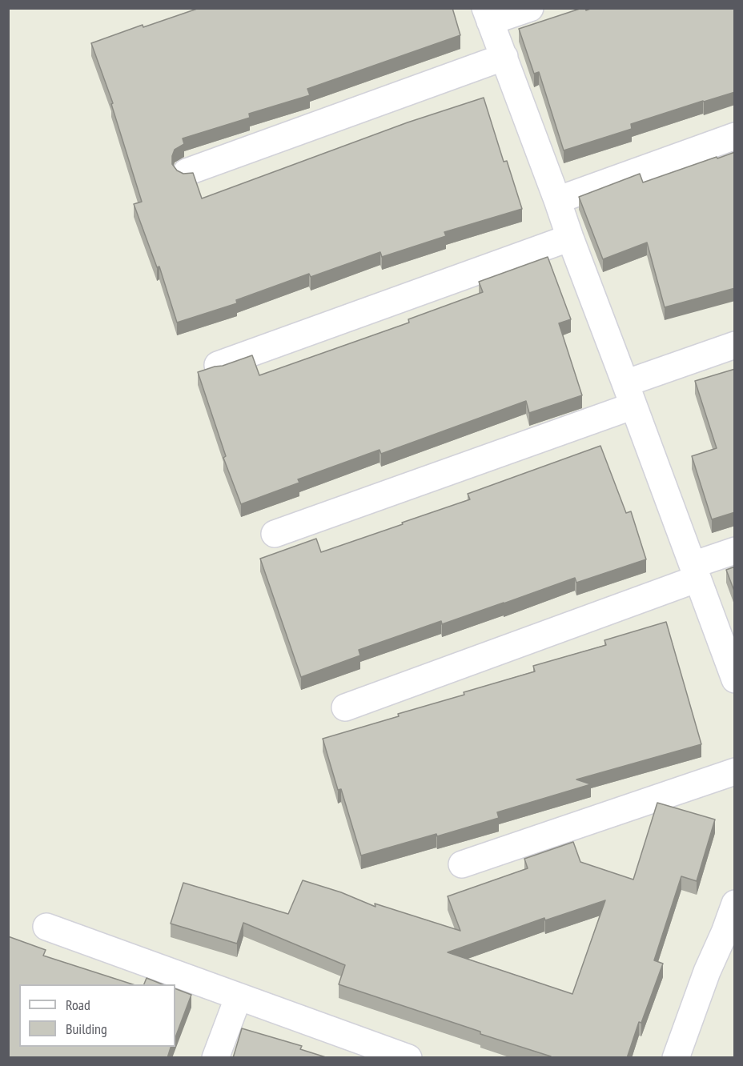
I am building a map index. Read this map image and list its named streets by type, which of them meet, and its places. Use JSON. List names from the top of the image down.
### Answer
{
  "legend": ["Road", "Building"]
}
